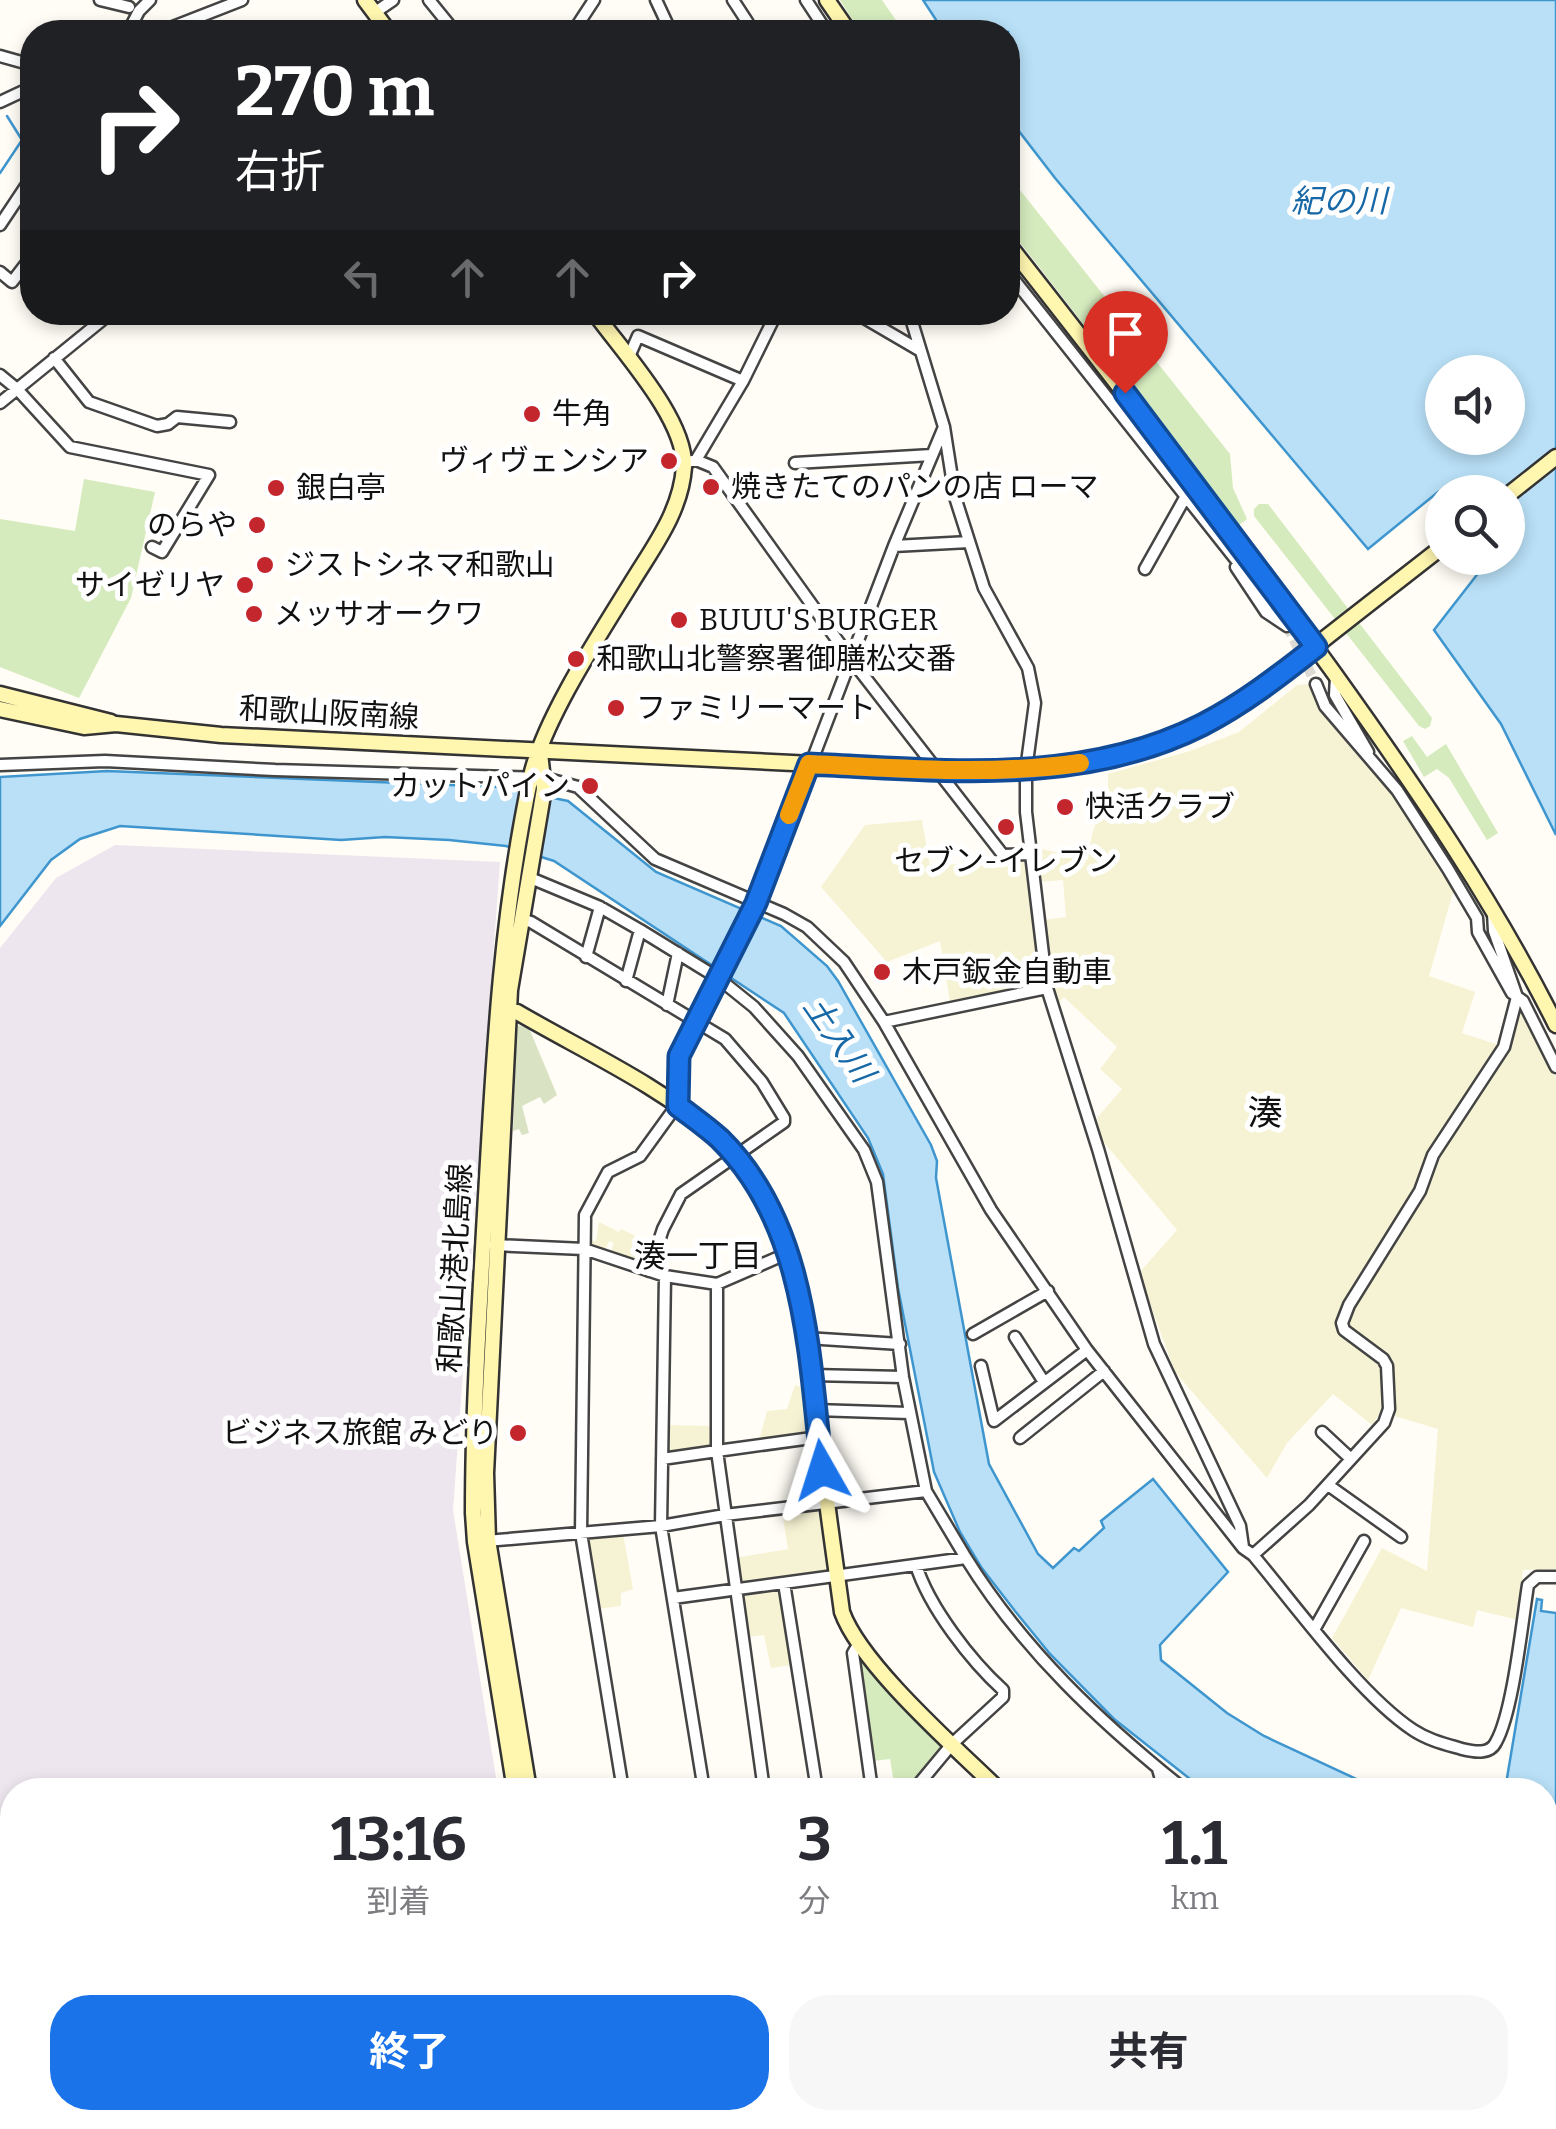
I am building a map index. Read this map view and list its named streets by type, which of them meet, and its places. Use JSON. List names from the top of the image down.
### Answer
{
  "streets": {
    "main road": ["和歌山阪南線", "和歌山港北島線"]
  },
  "crossings": [
    ["和歌山阪南線", "和歌山港北島線"]
  ],
  "districts": ["湊", "湊一丁目"],
  "water": ["紀の川", "土入川"],
  "places": [
    "牛角",
    "ヴィヴェンシア",
    "焼きたてのパンの店 ローマ",
    "銀白亭",
    "のらや",
    "ジストシネマ和歌山",
    "サイゼリヤ",
    "メッサオークワ",
    "BUUU'S BURGER",
    "和歌山北警察署御膳松交番",
    "ファミリーマート",
    "カットパイン",
    "快活クラブ",
    "セブン-イレブン",
    "木戸鈑金自動車",
    "ビジネス旅館 みどり"
  ],
  "page": {
    "turn": ["270 m", "右折"],
    "eta": [
      "13:16",
      "到着",
      "3",
      "分",
      "1.1",
      "km"
    ],
    "buttons": ["終了", "共有"]
  }
}
